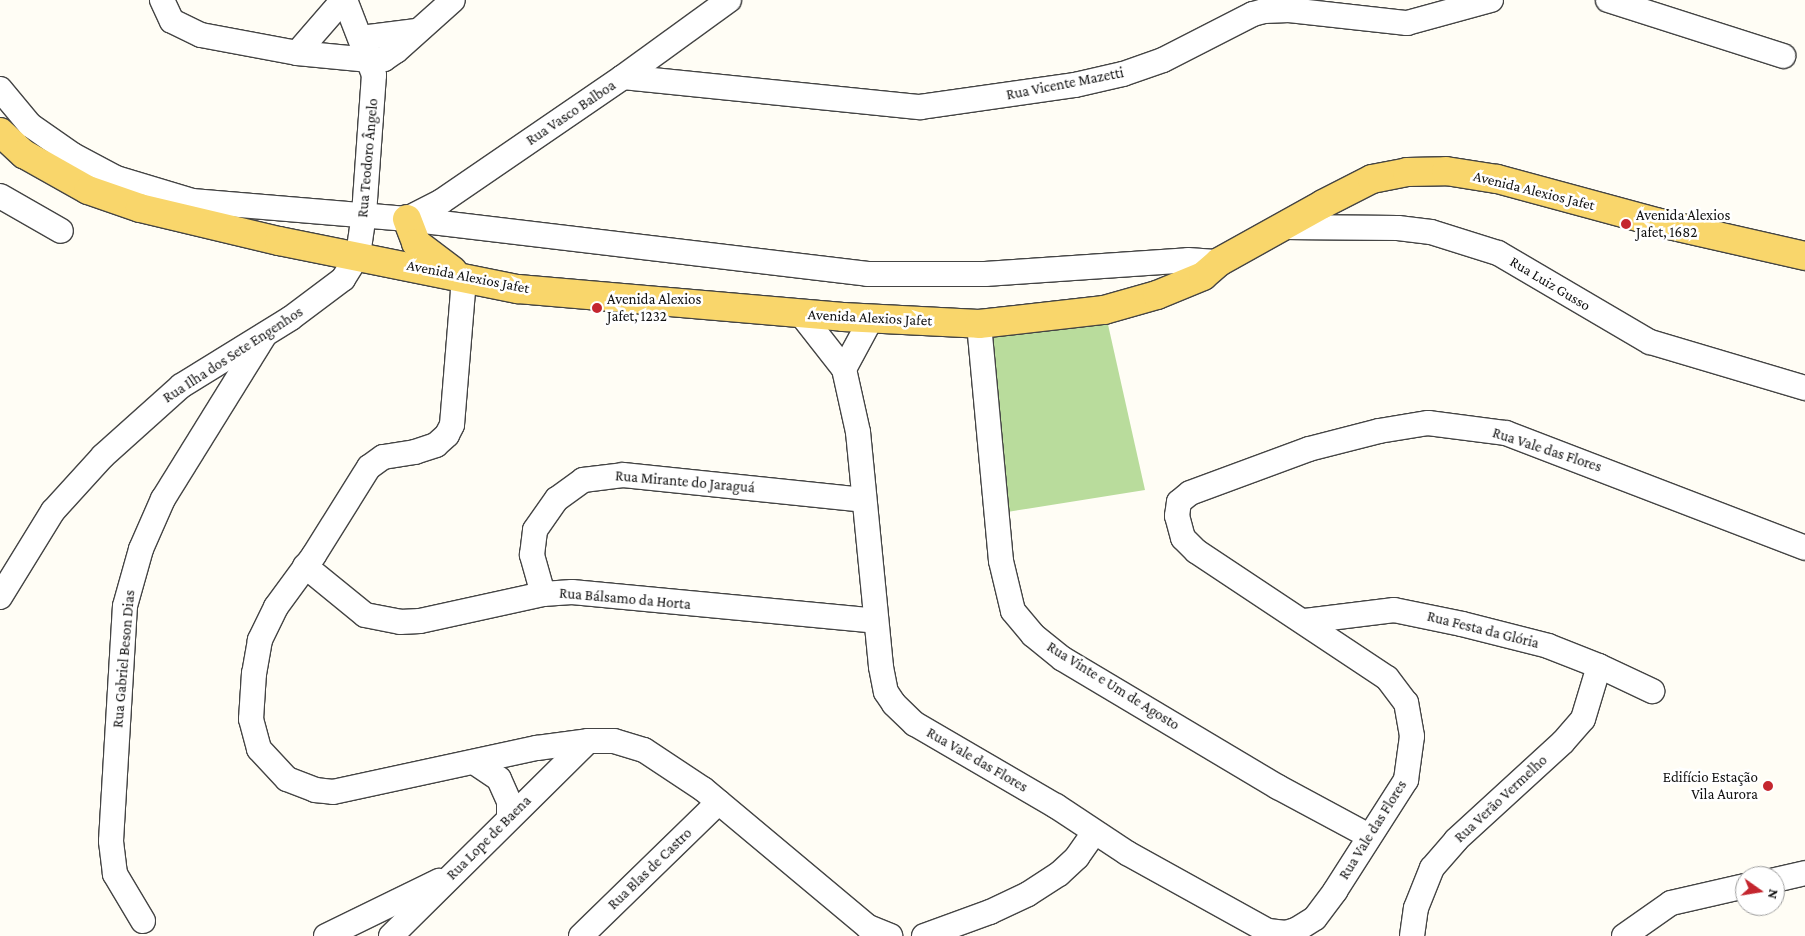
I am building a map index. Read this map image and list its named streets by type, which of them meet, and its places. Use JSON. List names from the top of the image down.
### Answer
{
  "streets": {
    "main road": ["Avenida Alexios Jafet"],
    "street": [
      "Rua Vicente Mazetti",
      "Rua Vasco Balboa",
      "Rua Teodoro Ângelo",
      "Rua Luiz Gusso",
      "Rua Ilha dos Sete Engenhos",
      "Rua Vale das Flores",
      "Rua Mirante do Jaraguá",
      "Rua Bálsamo da Horta",
      "Rua Festa da Glória",
      "Rua Gabriel Beson Dias",
      "Rua Vinte e Um de Agosto",
      "Rua Verão Vermelho",
      "Rua Lope de Baena",
      "Rua Blas de Castro"
    ]
  },
  "crossings": [
    ["Rua Vicente Mazetti", "Rua Vasco Balboa"],
    ["Rua Teodoro Ângelo", "Avenida Alexios Jafet"],
    ["Rua Teodoro Ângelo", "Rua Ilha dos Sete Engenhos"],
    ["Avenida Alexios Jafet", "Rua Luiz Gusso"],
    ["Avenida Alexios Jafet", "Rua Ilha dos Sete Engenhos"],
    ["Avenida Alexios Jafet", "Rua Vale das Flores"],
    ["Avenida Alexios Jafet", "Rua Vinte e Um de Agosto"],
    ["Rua Ilha dos Sete Engenhos", "Rua Gabriel Beson Dias"],
    ["Rua Vale das Flores", "Rua Mirante do Jaraguá"],
    ["Rua Vale das Flores", "Rua Bálsamo da Horta"],
    ["Rua Vale das Flores", "Rua Festa da Glória"],
    ["Rua Vale das Flores", "Rua Vinte e Um de Agosto"],
    ["Rua Mirante do Jaraguá", "Rua Bálsamo da Horta"],
    ["Rua Festa da Glória", "Rua Verão Vermelho"]
  ],
  "places": ["Avenida Alexios Jafet, 1682", "Avenida Alexios Jafet, 1232", "Edifício Estação Vila Aurora"],
  "north": "right"
}
